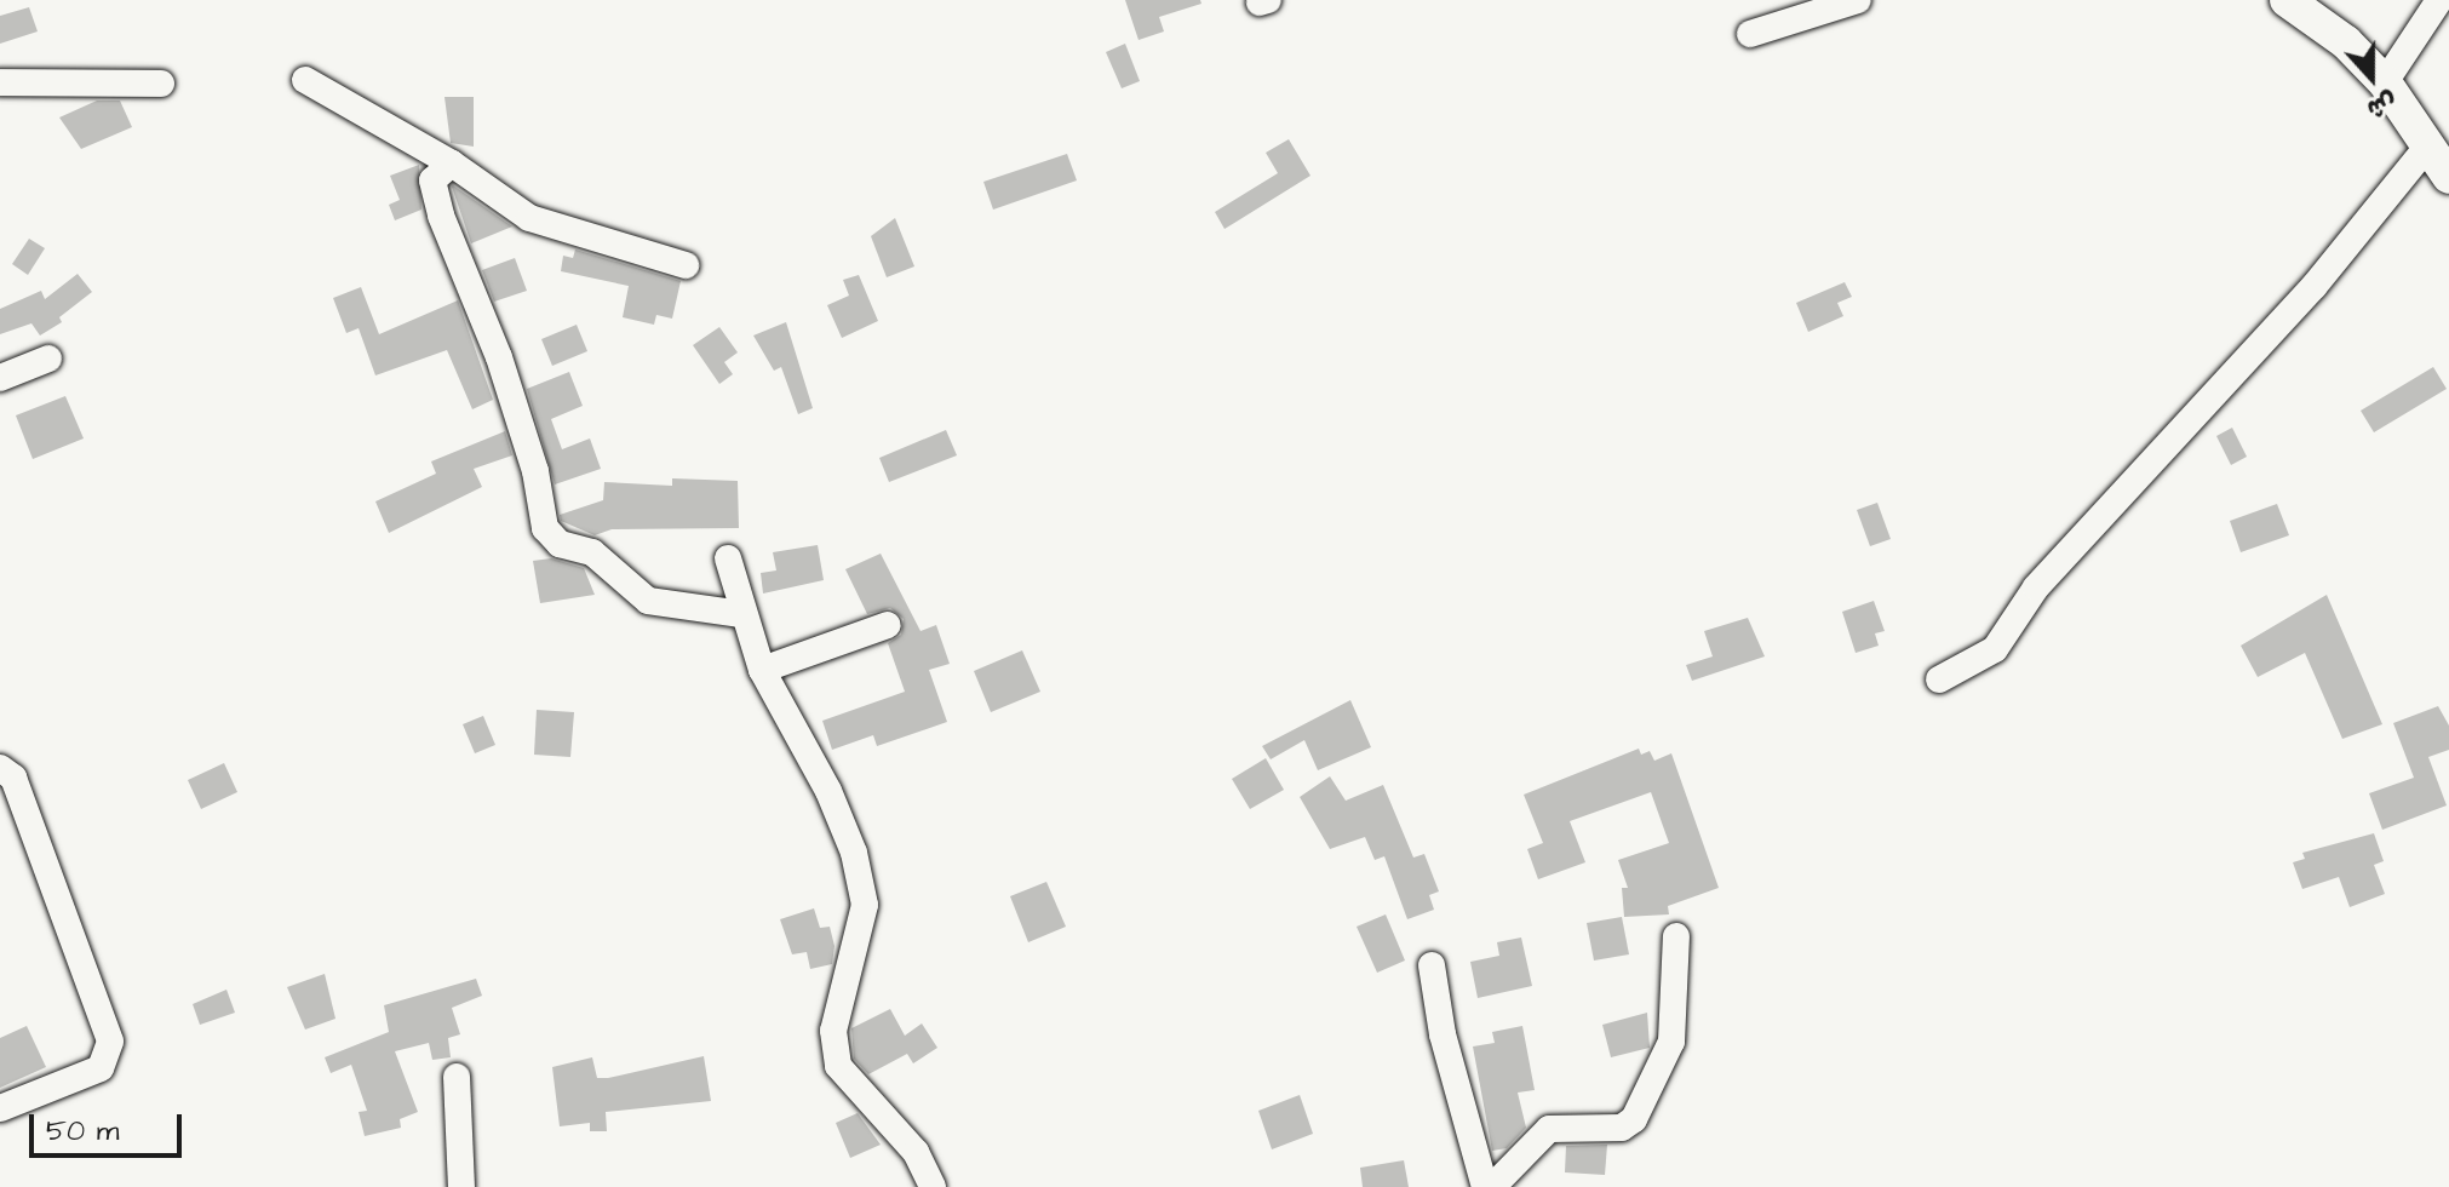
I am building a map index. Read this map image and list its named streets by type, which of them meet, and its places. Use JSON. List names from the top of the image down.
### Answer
{
  "scale_bar": "50 m",
  "north": "bottom"
}
